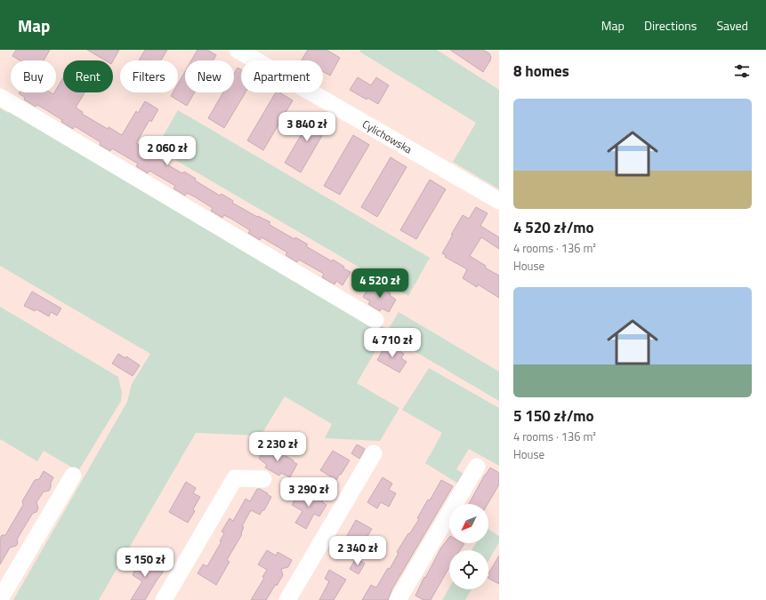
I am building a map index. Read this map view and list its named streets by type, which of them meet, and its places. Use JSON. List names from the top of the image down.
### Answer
{
  "streets": {
    "street": ["Cylichowska"]
  },
  "north": "bottom left",
  "page": {
    "header": "Map",
    "nav": ["Map", "Directions", "Saved"],
    "heading": "8 homes",
    "chip": [
      "Buy",
      "Rent",
      "Filters",
      "New",
      "Apartment"
    ],
    "list": [
      {
        "name": "4 520 zł/mo",
        "note": "4 rooms · 136 m² · House"
      },
      {
        "name": "5 150 zł/mo",
        "note": "4 rooms · 136 m² · House"
      }
    ],
    "price": [
      "3 840 zł",
      "2 060 zł",
      "4 520 zł",
      "4 710 zł",
      "2 230 zł",
      "3 290 zł",
      "2 340 zł",
      "5 150 zł"
    ]
  }
}
